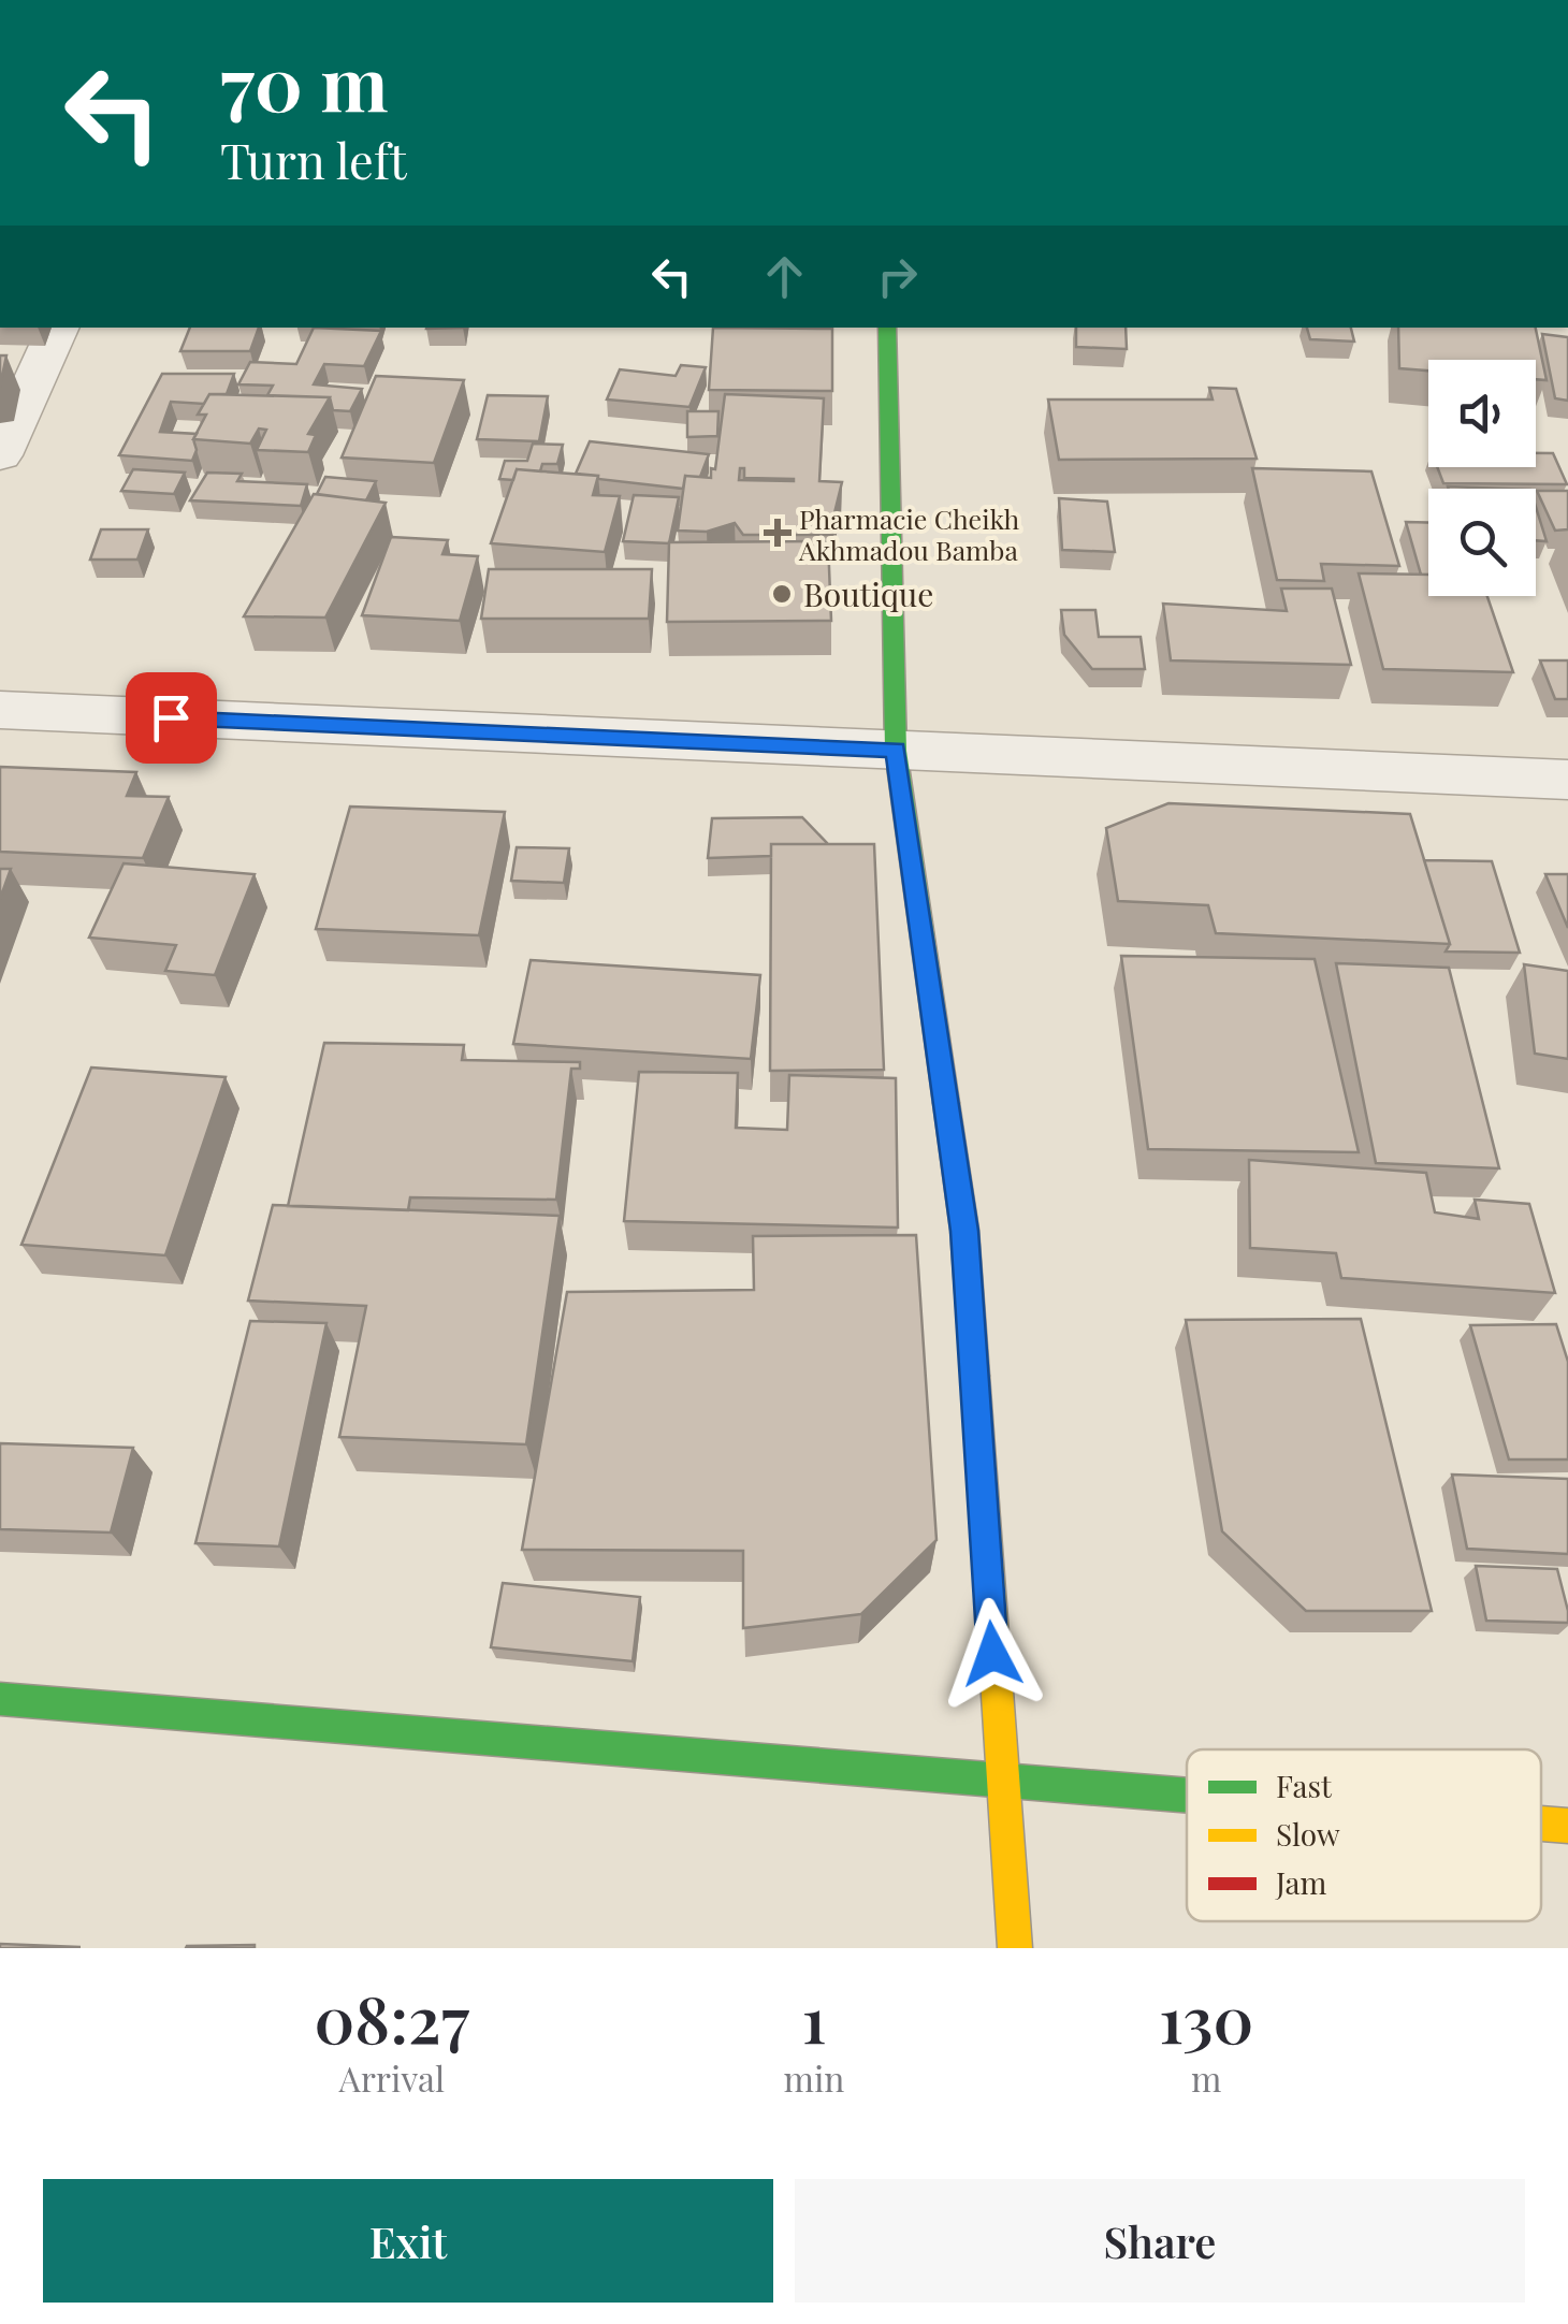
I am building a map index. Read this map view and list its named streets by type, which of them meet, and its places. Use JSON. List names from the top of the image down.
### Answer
{
  "places": {
    "health": ["Pharmacie Cheikh Akhmadou Bamba"],
    "other": ["Boutique"]
  },
  "legend": ["Fast", "Slow", "Jam"],
  "page": {
    "turn": ["70 m", "Turn left"],
    "eta": [
      "08:27",
      "Arrival",
      "1",
      "min",
      "130",
      "m"
    ],
    "buttons": ["Exit", "Share"]
  }
}
